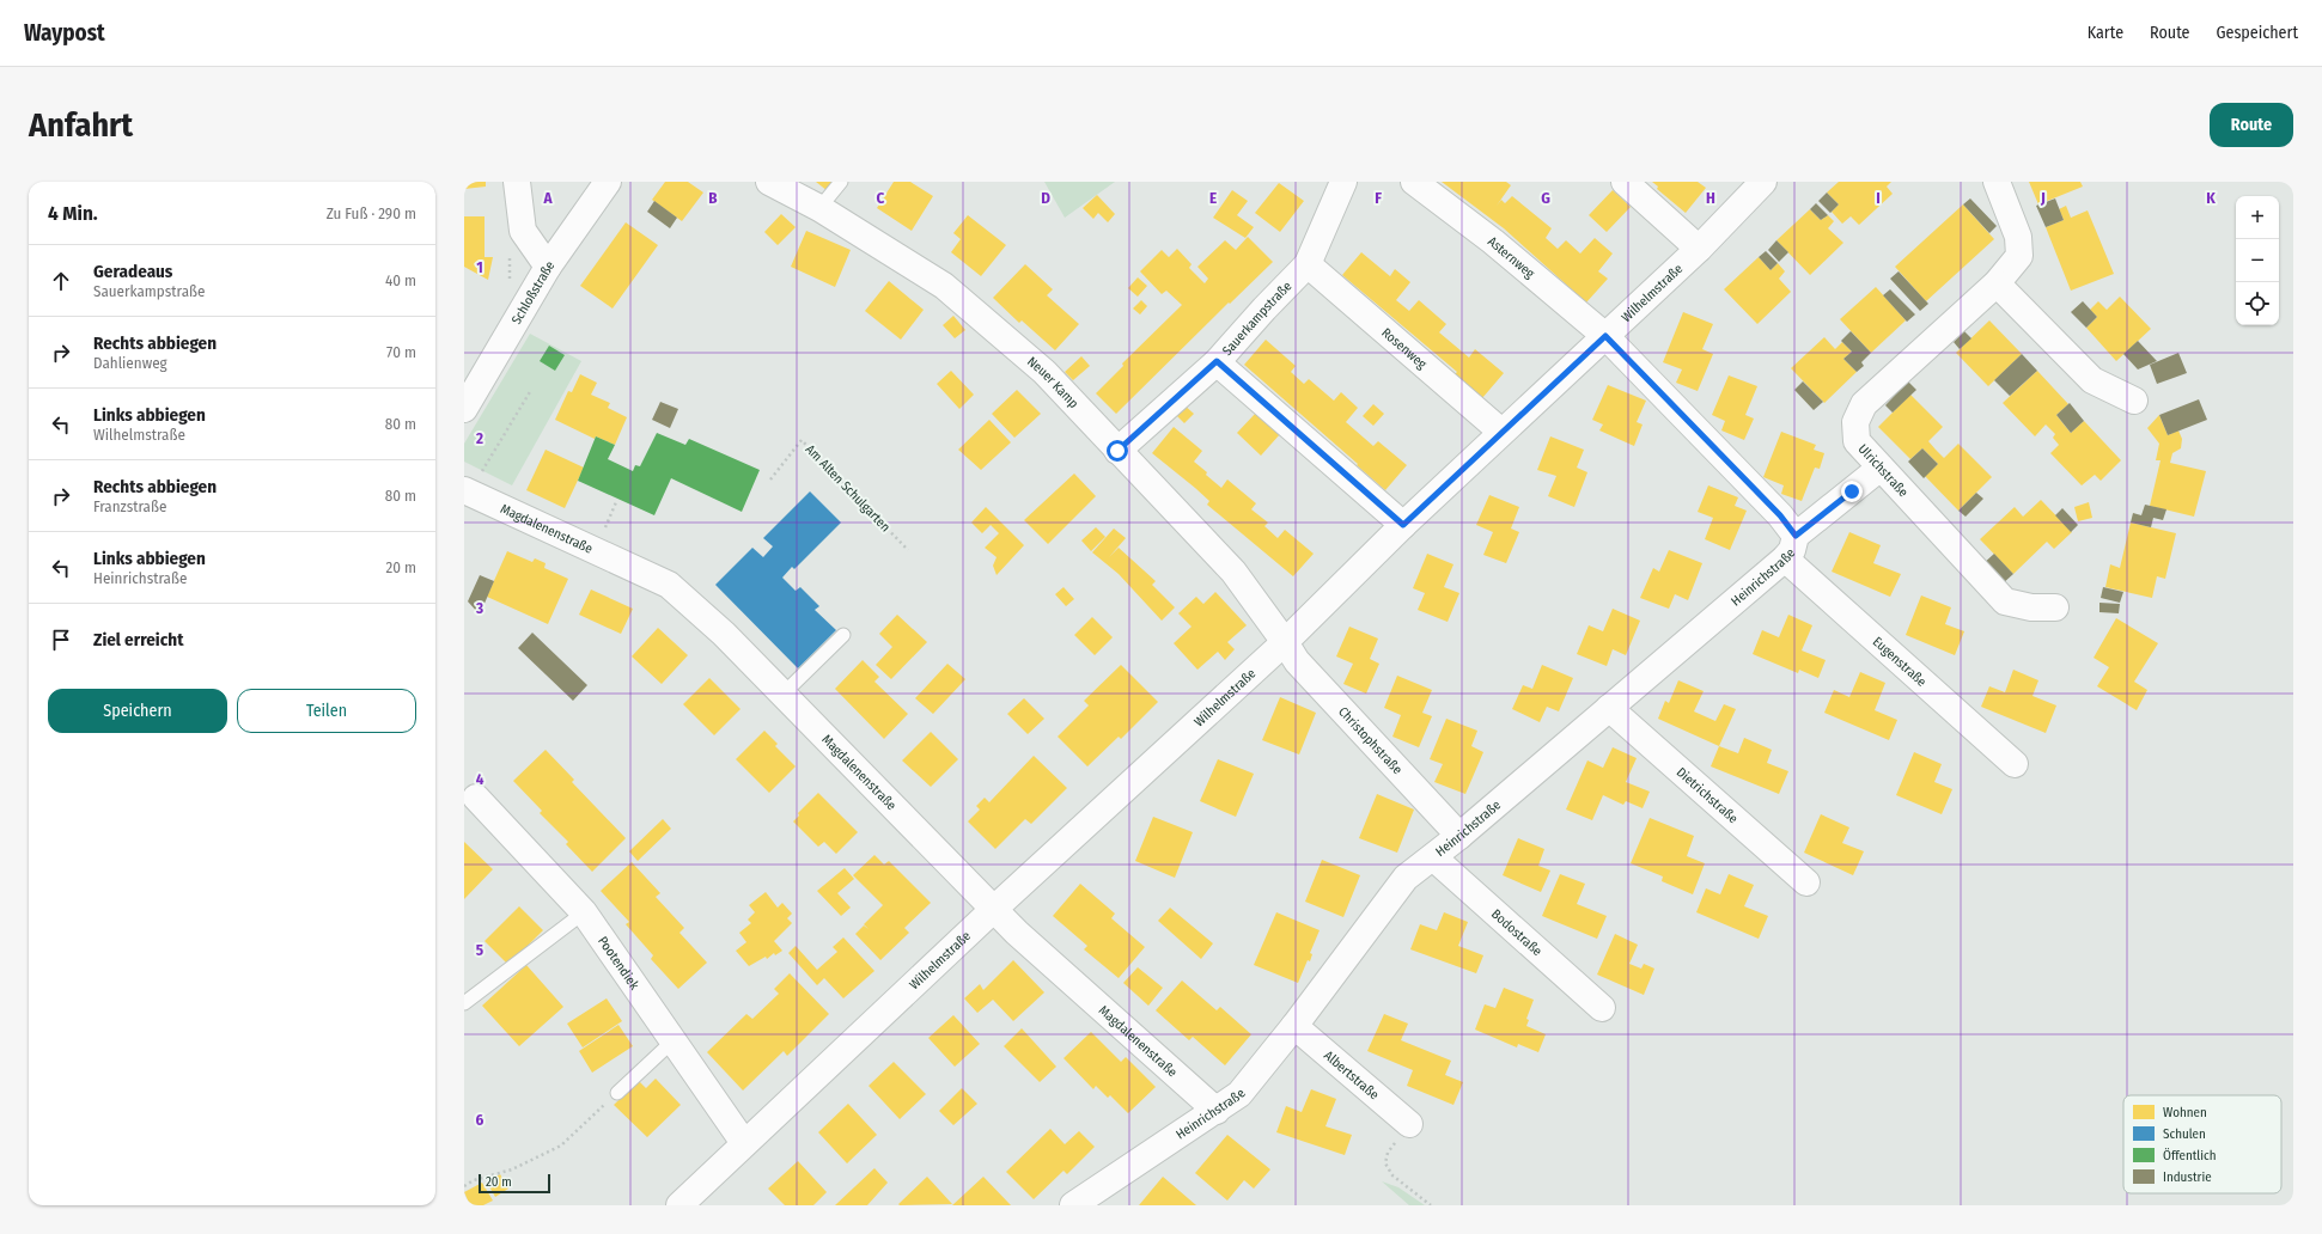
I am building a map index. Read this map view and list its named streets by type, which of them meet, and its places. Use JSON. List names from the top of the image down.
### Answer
{
  "streets": {
    "street": [
      "Asternweg",
      "Schloßstraße",
      "Wilhelmstraße",
      "Sauerkampstraße",
      "Rosenweg",
      "Neuer Kamp",
      "Ulrichstraße",
      "Magdalenenstraße",
      "Heinrichstraße",
      "Eugenstraße",
      "Christophstraße",
      "Dietrichstraße",
      "Bodostraße",
      "Pootendiek",
      "Albertstraße"
    ],
    "path": ["Am Alten Schulgarten"]
  },
  "crossings": [
    ["Asternweg", "Wilhelmstraße"],
    ["Asternweg", "Heinrichstraße"],
    ["Wilhelmstraße", "Rosenweg"],
    ["Wilhelmstraße", "Neuer Kamp"],
    ["Wilhelmstraße", "Magdalenenstraße"],
    ["Wilhelmstraße", "Christophstraße"],
    ["Wilhelmstraße", "Pootendiek"],
    ["Sauerkampstraße", "Rosenweg"],
    ["Sauerkampstraße", "Neuer Kamp"],
    ["Neuer Kamp", "Christophstraße"],
    ["Ulrichstraße", "Heinrichstraße"],
    ["Magdalenenstraße", "Heinrichstraße"],
    ["Heinrichstraße", "Eugenstraße"],
    ["Heinrichstraße", "Christophstraße"],
    ["Heinrichstraße", "Dietrichstraße"],
    ["Heinrichstraße", "Bodostraße"],
    ["Heinrichstraße", "Albertstraße"]
  ],
  "legend": [
    "Wohnen",
    "Schulen",
    "Öffentlich",
    "Industrie"
  ],
  "scale_bar": "20 m",
  "page": {
    "header": "Waypost",
    "nav": ["Karte", "Route", "Gespeichert"],
    "buttons": [
      "Route",
      ["Speichern", "Teilen"]
    ],
    "title": "Anfahrt",
    "heading": ["4 Min.", "Zu Fuß · 290 m"],
    "map_buttons": ["+", "−"],
    "list": [
      ["Geradeaus", "Sauerkampstraße", "40 m"],
      ["Rechts abbiegen", "Dahlienweg", "70 m"],
      ["Links abbiegen", "Wilhelmstraße", "80 m"],
      ["Rechts abbiegen", "Franzstraße", "80 m"],
      ["Links abbiegen", "Heinrichstraße", "20 m"],
      "Ziel erreicht"
    ],
    "scale": "20 m"
  },
  "grid": {
    "columns": [
      "A",
      "B",
      "C",
      "D",
      "E",
      "F",
      "G",
      "H",
      "I",
      "J",
      "K"
    ],
    "rows": [
      "1",
      "2",
      "3",
      "4",
      "5",
      "6"
    ]
  }
}
